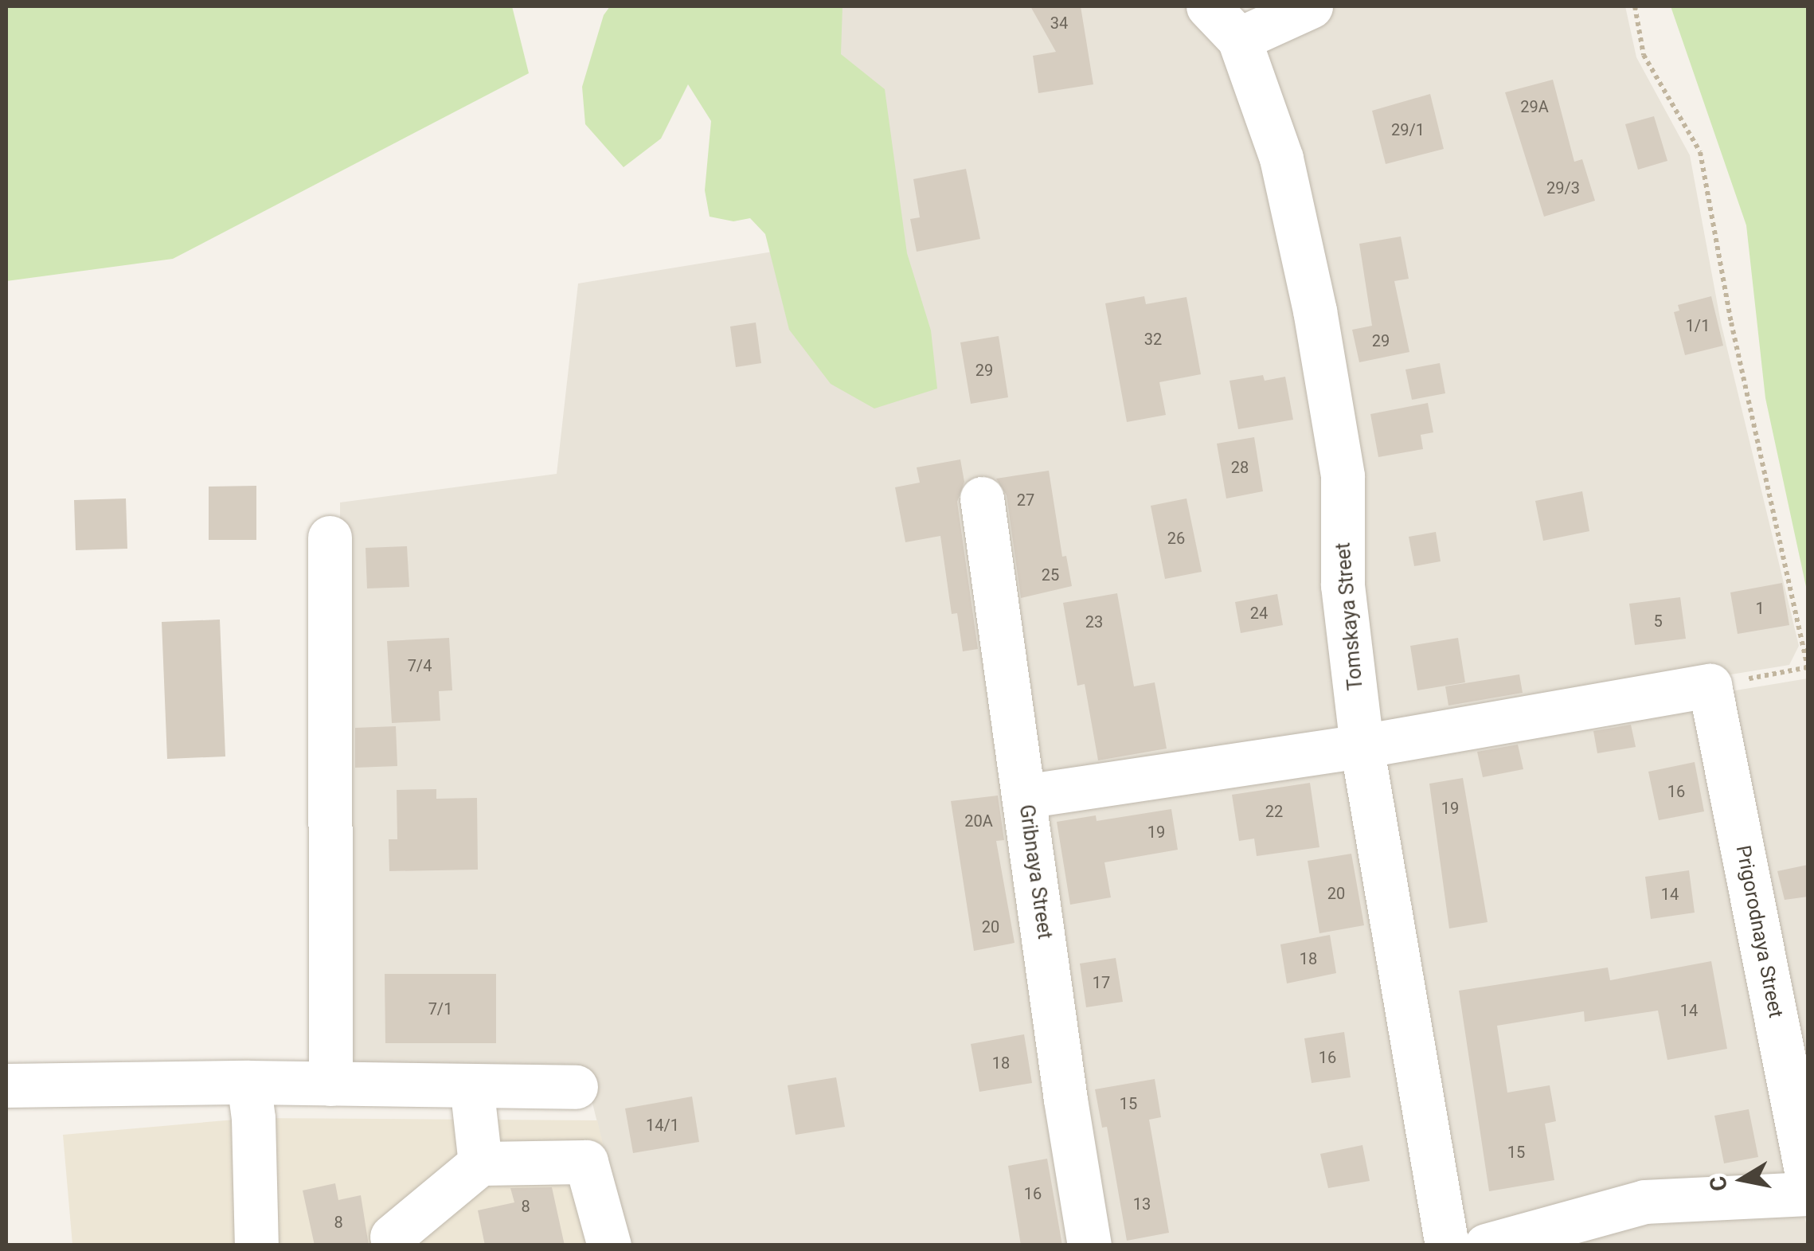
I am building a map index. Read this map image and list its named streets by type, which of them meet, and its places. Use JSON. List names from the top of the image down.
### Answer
{
  "streets": {
    "street": ["Tomskaya Street", "Gribnaya Street", "Prigorodnaya Street"]
  },
  "house_numbers": [
    "34",
    "29А",
    "29/1",
    "29/3",
    "1/1",
    "32",
    "29",
    "29",
    "28",
    "27",
    "26",
    "25",
    "1",
    "24",
    "5",
    "23",
    "7/4",
    "16",
    "19",
    "22",
    "20А",
    "19",
    "20",
    "14",
    "20",
    "18",
    "17",
    "7/1",
    "14",
    "16",
    "18",
    "15",
    "14/1",
    "15",
    "16",
    "13",
    "8",
    "8"
  ],
  "north": "left"
}
